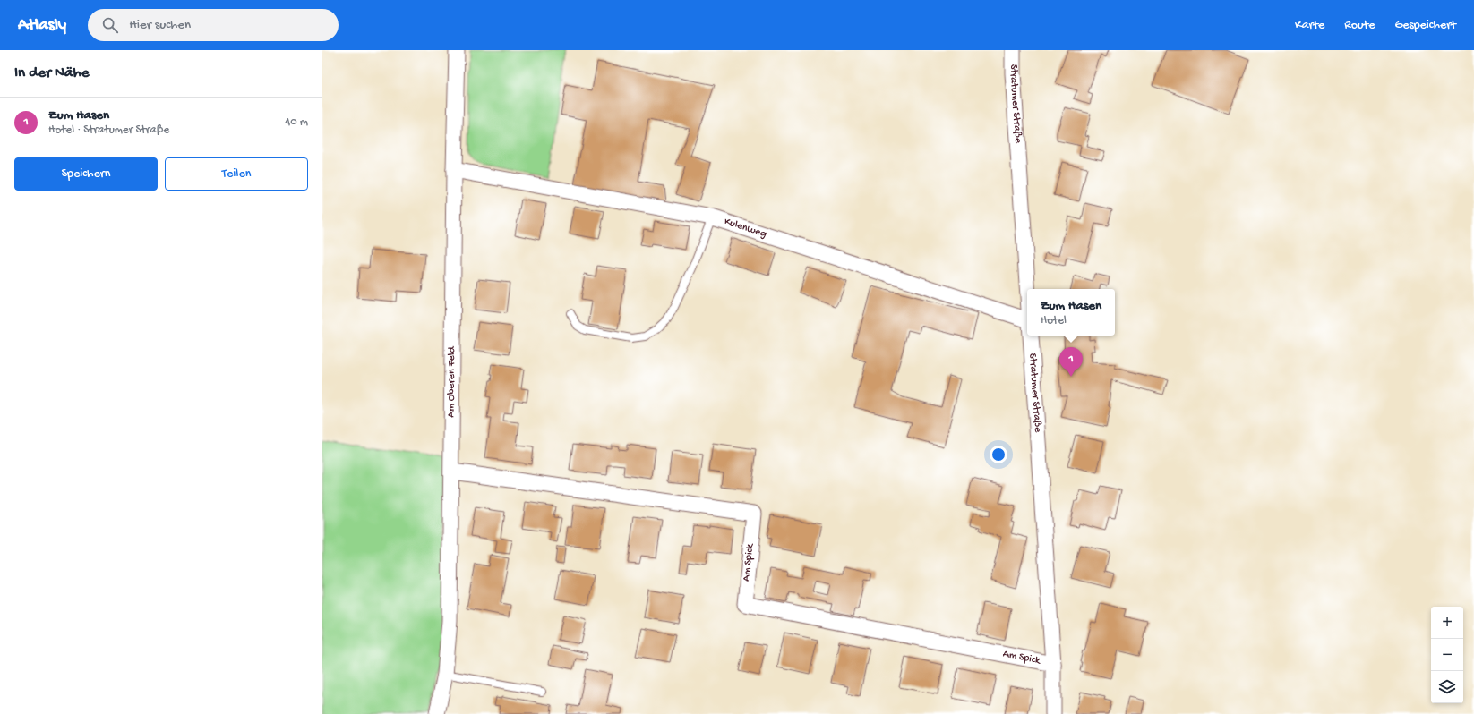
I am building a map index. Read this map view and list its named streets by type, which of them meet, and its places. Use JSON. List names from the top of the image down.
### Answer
{
  "streets": {
    "street": [
      "Stratumer Straße",
      "Kulenweg",
      "Am Oberen Feld",
      "Am Spick"
    ]
  },
  "crossings": [
    ["Stratumer Straße", "Am Spick"],
    ["Kulenweg", "Am Oberen Feld"],
    ["Am Oberen Feld", "Am Spick"]
  ],
  "page": {
    "header": "Atlasly",
    "search": "Hier suchen",
    "nav": ["Karte", "Route", "Gespeichert"],
    "heading": "In der Nähe",
    "list": [
      {
        "mark": "1",
        "name": "Zum Hasen",
        "note": "Hotel · Stratumer Straße",
        "value": "40 m"
      }
    ],
    "buttons": ["Speichern", "Teilen"],
    "popup": ["Zum Hasen", "Hotel"],
    "pins": "1",
    "map_buttons": ["+", "−"]
  }
}
